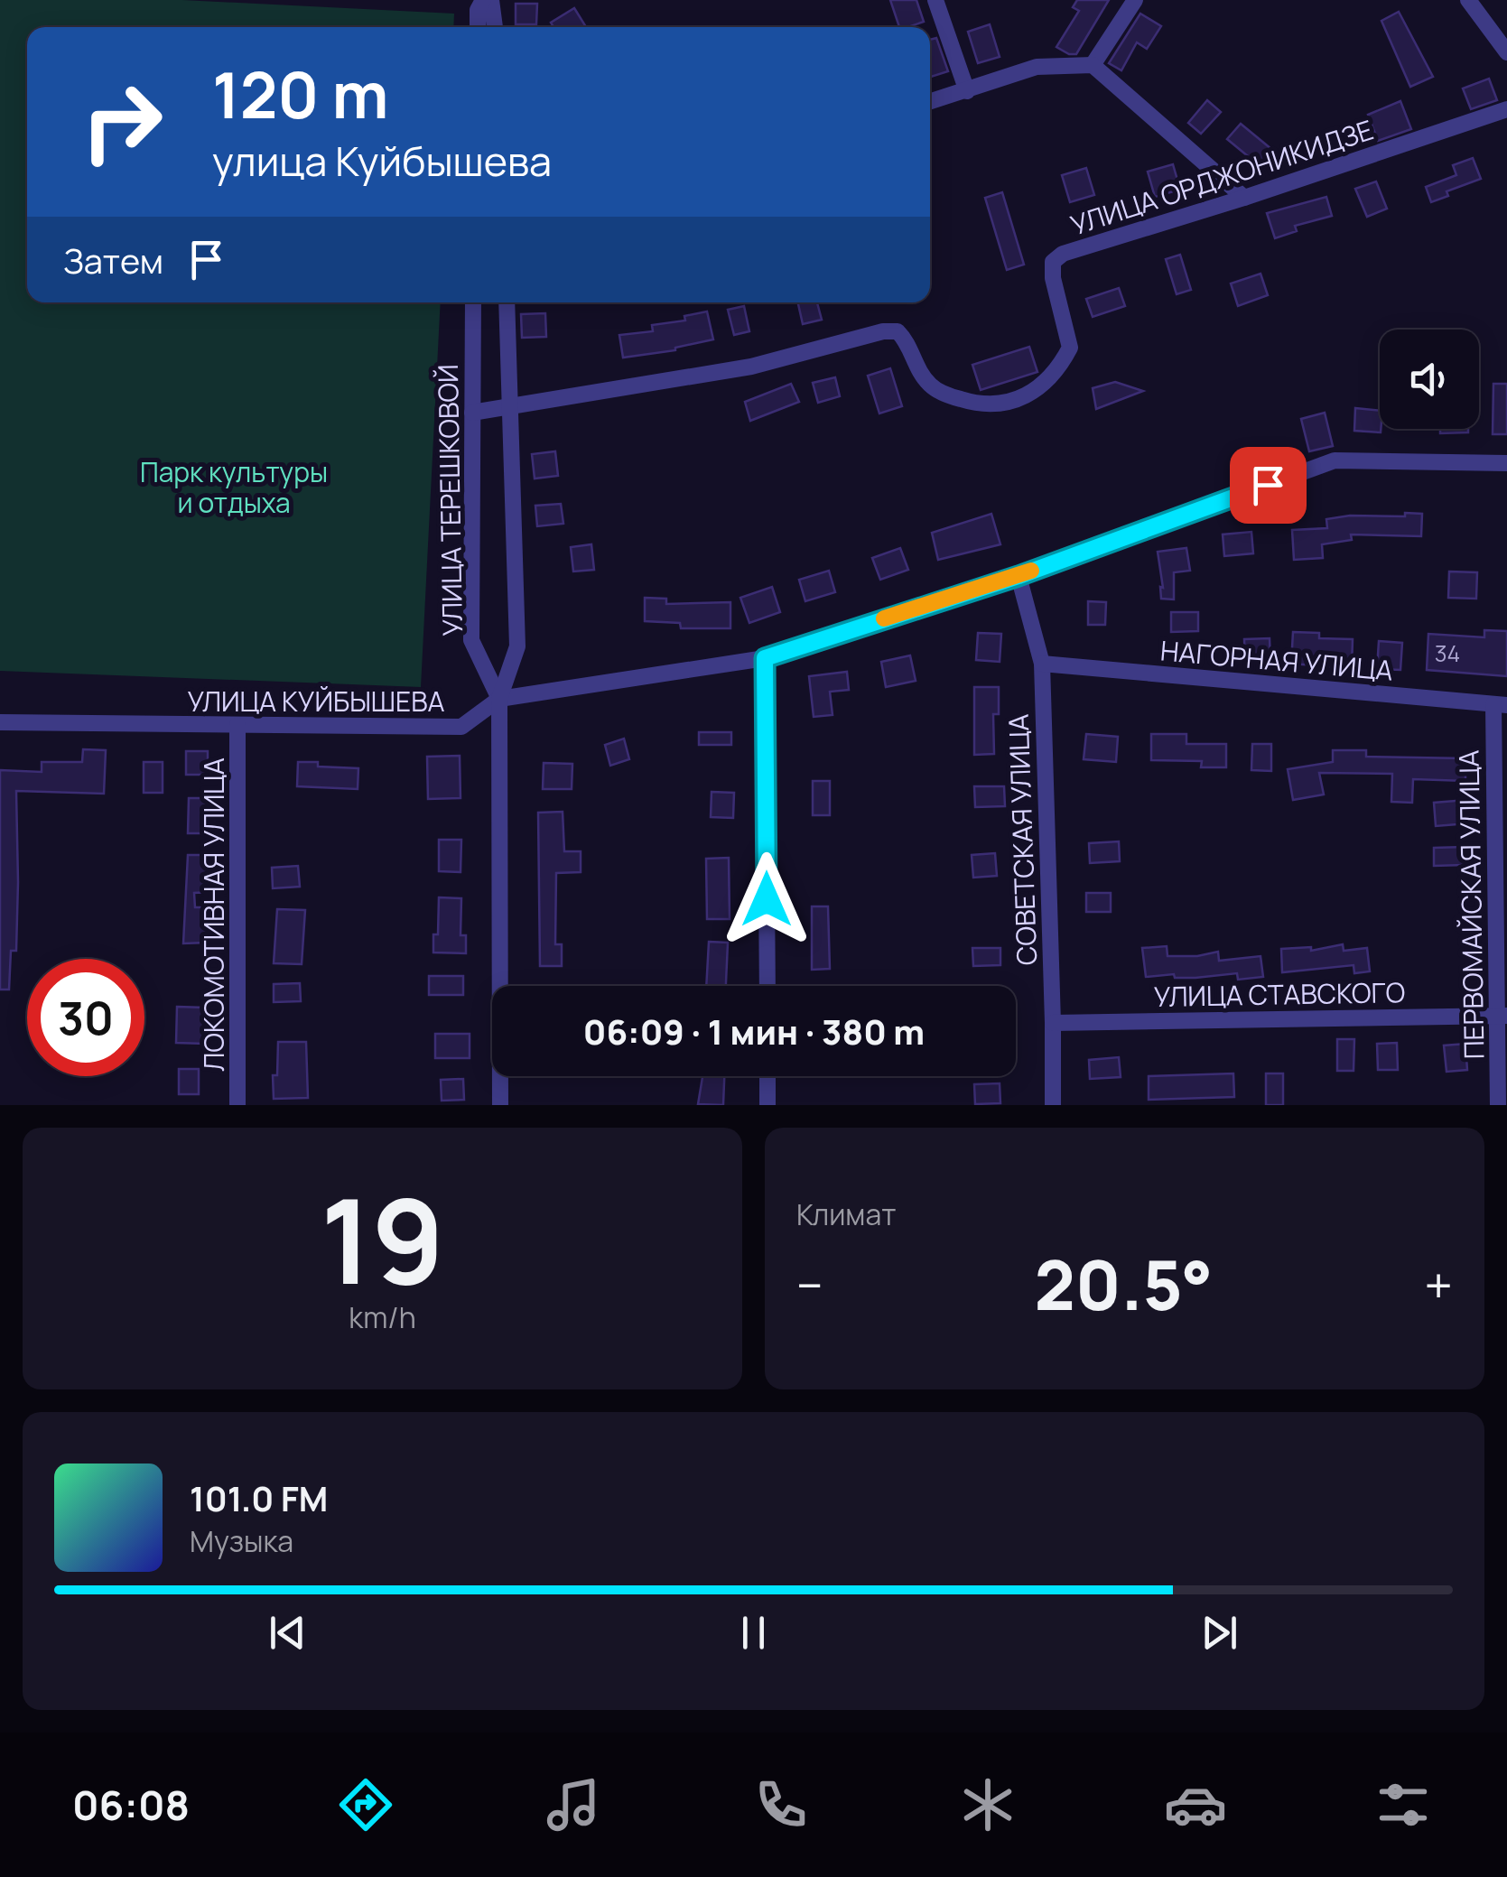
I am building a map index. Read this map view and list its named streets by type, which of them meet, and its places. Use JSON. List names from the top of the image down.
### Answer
{
  "streets": {
    "street": [
      "УЛИЦА ОРДЖОНИКИДЗЕ",
      "УЛИЦА ТЕРЕШКОВОЙ",
      "НАГОРНАЯ УЛИЦА",
      "УЛИЦА КУЙБЫШЕВА",
      "СОВЕТСКАЯ УЛИЦА",
      "ПЕРВОМАЙСКАЯ УЛИЦА",
      "ЛОКОМОТИВНАЯ УЛИЦА",
      "УЛИЦА СТАВСКОГО"
    ]
  },
  "crossings": [
    ["УЛИЦА ОРДЖОНИКИДЗЕ", "УЛИЦА ТЕРЕШКОВОЙ"],
    ["УЛИЦА ТЕРЕШКОВОЙ", "УЛИЦА КУЙБЫШЕВА"],
    ["НАГОРНАЯ УЛИЦА", "СОВЕТСКАЯ УЛИЦА"],
    ["НАГОРНАЯ УЛИЦА", "ПЕРВОМАЙСКАЯ УЛИЦА"],
    ["УЛИЦА КУЙБЫШЕВА", "СОВЕТСКАЯ УЛИЦА"],
    ["УЛИЦА КУЙБЫШЕВА", "ЛОКОМОТИВНАЯ УЛИЦА"],
    ["СОВЕТСКАЯ УЛИЦА", "УЛИЦА СТАВСКОГО"],
    ["ПЕРВОМАЙСКАЯ УЛИЦА", "УЛИЦА СТАВСКОГО"]
  ],
  "parks": ["Парк культуры и отдыха"],
  "house_numbers": ["34"],
  "page": {
    "turn": ["120 m", "улица Куйбышева"],
    "then": "Затем",
    "limit": "30",
    "trip": "06:09 · 1 мин · 380 m",
    "tile": [
      ["19", "km/h"],
      "Климат"
    ],
    "heat": ["−", "20.5°", "+"],
    "song": ["101.0 FM", "Музыка"],
    "tabs": "06:08"
  }
}
